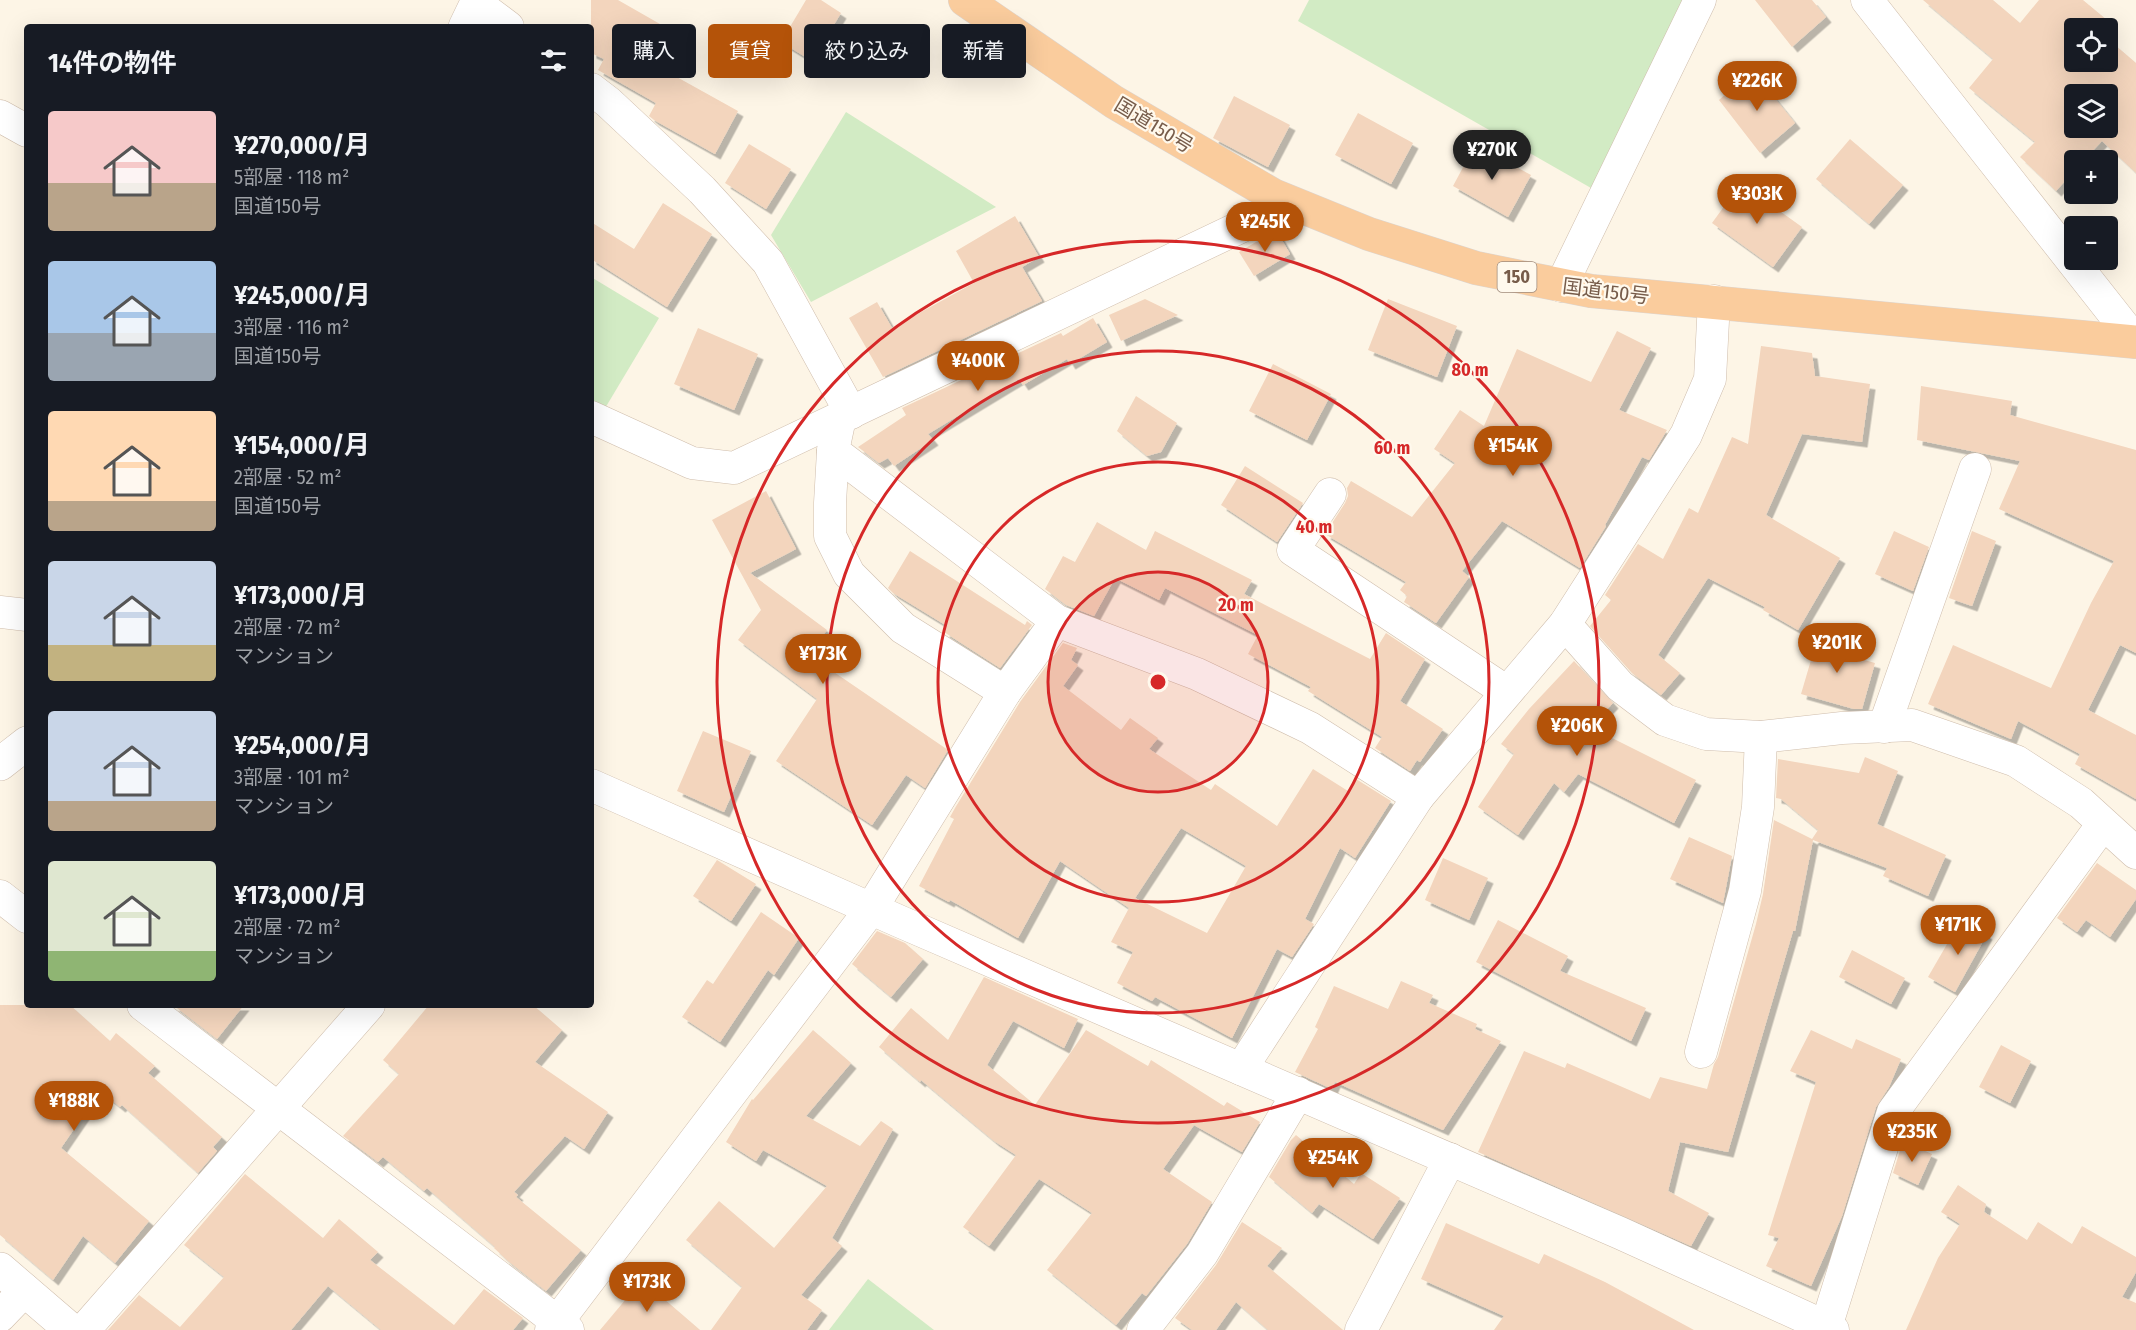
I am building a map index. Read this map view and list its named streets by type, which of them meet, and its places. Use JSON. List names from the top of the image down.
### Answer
{
  "streets": {
    "highway": ["国道150号", "150"]
  },
  "page": {
    "map_buttons": ["+", "−"],
    "chip": [
      "購入",
      "賃貸",
      "絞り込み",
      "新着"
    ],
    "heading": "14件の物件",
    "price": [
      "¥226K",
      "¥270K",
      "¥303K",
      "¥245K",
      "¥400K",
      "¥154K",
      "¥201K",
      "¥173K",
      "¥206K",
      "¥171K",
      "¥188K",
      "¥235K",
      "¥254K",
      "¥173K"
    ],
    "list": [
      {
        "name": "¥270,000/月",
        "note": "5部屋 · 118 m² · 国道150号"
      },
      {
        "name": "¥245,000/月",
        "note": "3部屋 · 116 m² · 国道150号"
      },
      {
        "name": "¥154,000/月",
        "note": "2部屋 · 52 m² · 国道150号"
      },
      {
        "name": "¥173,000/月",
        "note": "2部屋 · 72 m² · マンション"
      },
      {
        "name": "¥254,000/月",
        "note": "3部屋 · 101 m² · マンション"
      },
      {
        "name": "¥173,000/月",
        "note": "2部屋 · 72 m² · マンション"
      }
    ]
  },
  "rings": [
    "80 m",
    "60 m",
    "40 m",
    "20 m"
  ]
}
